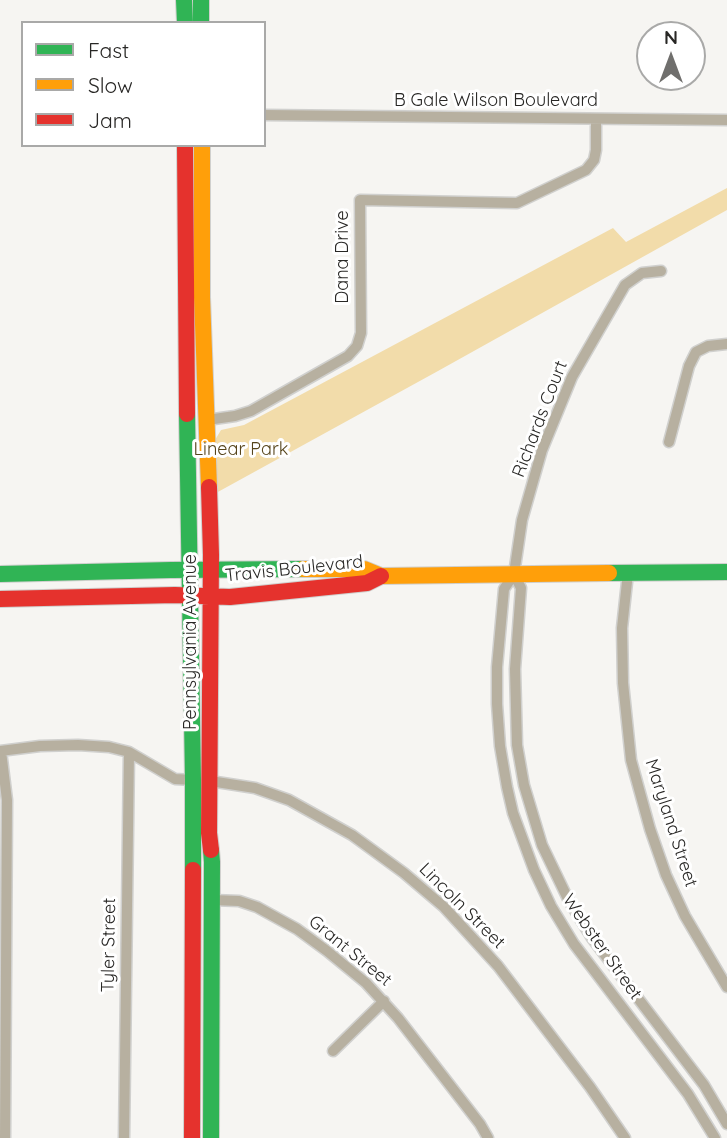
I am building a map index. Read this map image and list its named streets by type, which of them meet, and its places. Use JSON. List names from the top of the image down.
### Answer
{
  "streets": {
    "main road": ["Travis Boulevard", "Pennsylvania Avenue"],
    "street": [
      "B Gale Wilson Boulevard",
      "Dana Drive",
      "Richards Court",
      "Maryland Street",
      "Lincoln Street",
      "Tyler Street",
      "Webster Street",
      "Grant Street"
    ]
  },
  "crossings": [
    ["B Gale Wilson Boulevard", "Dana Drive"],
    ["Dana Drive", "Pennsylvania Avenue"],
    ["Richards Court", "Travis Boulevard"],
    ["Richards Court", "Webster Street"],
    ["Travis Boulevard", "Pennsylvania Avenue"],
    ["Travis Boulevard", "Maryland Street"],
    ["Travis Boulevard", "Webster Street"],
    ["Pennsylvania Avenue", "Lincoln Street"],
    ["Pennsylvania Avenue", "Grant Street"]
  ],
  "parks": ["Linear Park"],
  "legend": ["Fast", "Slow", "Jam"],
  "north": "top"
}
